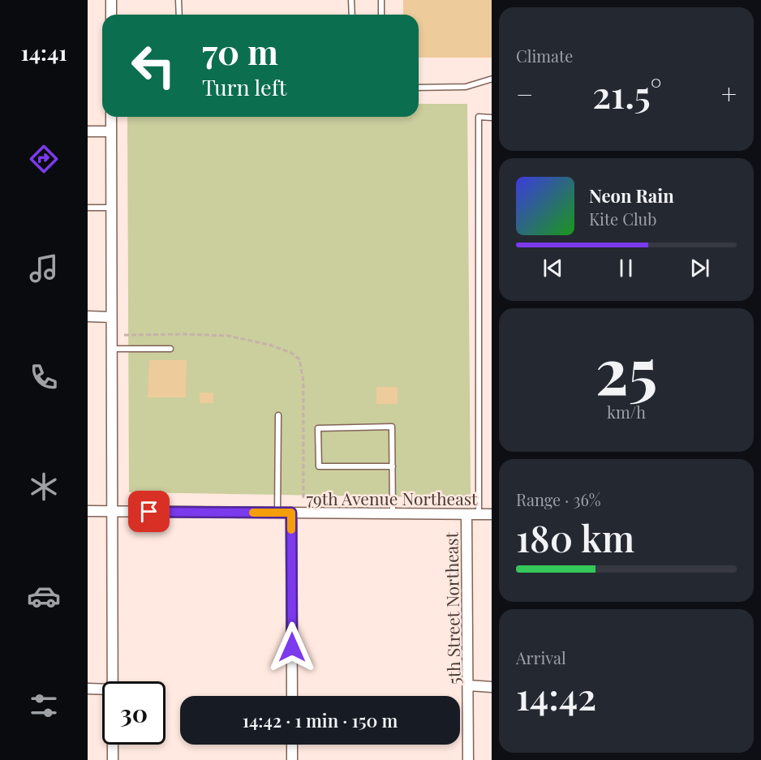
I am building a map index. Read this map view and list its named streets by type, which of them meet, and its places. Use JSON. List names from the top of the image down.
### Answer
{
  "streets": {
    "street": ["79th Avenue Northeast", "5th Street Northeast"]
  },
  "crossings": [
    ["79th Avenue Northeast", "5th Street Northeast"]
  ],
  "page": {
    "tabs": "14:41",
    "tile": [
      "Climate",
      ["25", "km/h"],
      ["Range · 36%", "180 km"],
      ["Arrival", "14:42"]
    ],
    "turn": ["70 m", "Turn left"],
    "heat": ["−", "21.5°", "+"],
    "song": ["Neon Rain", "Kite Club"],
    "limit": "30",
    "trip": "14:42 · 1 min · 150 m"
  }
}
